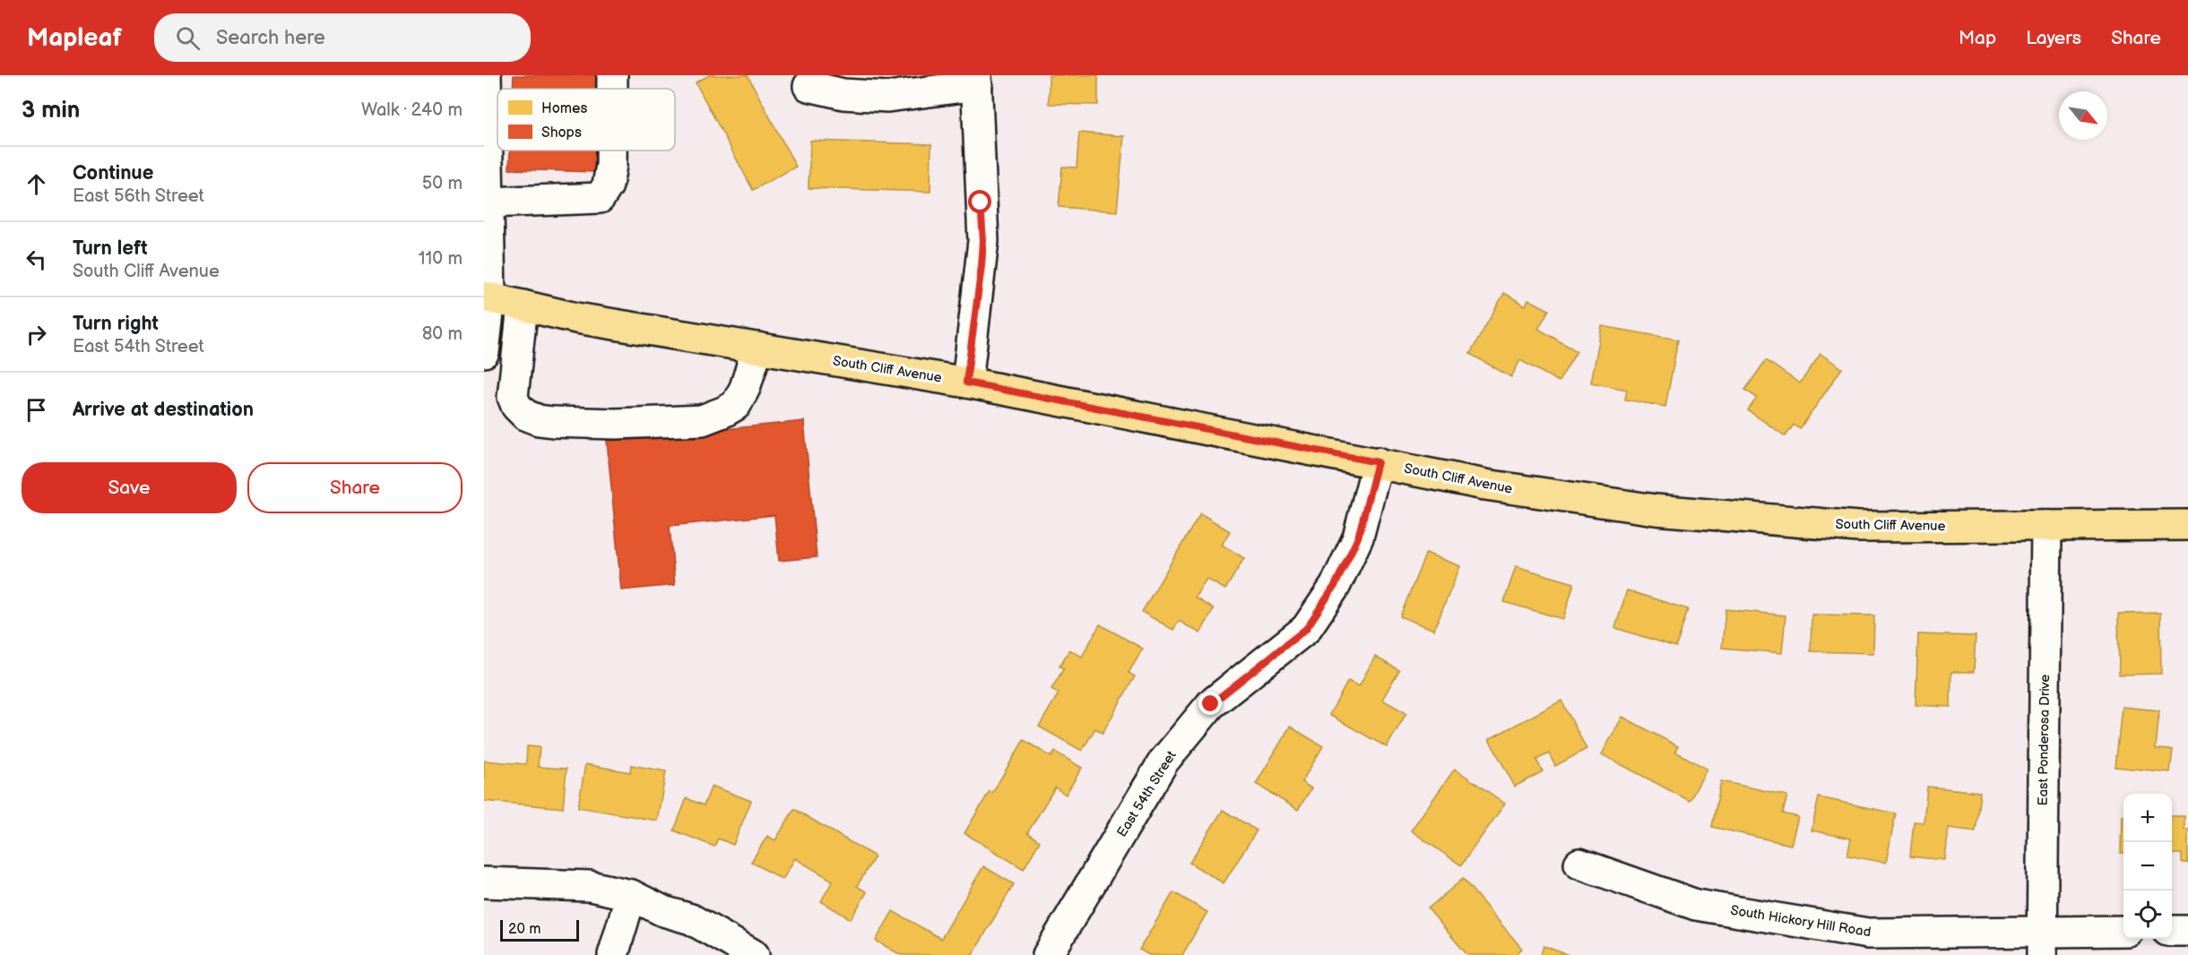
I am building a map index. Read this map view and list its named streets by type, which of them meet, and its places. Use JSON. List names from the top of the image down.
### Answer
{
  "streets": {
    "main road": ["South Cliff Avenue"],
    "street": ["East Ponderosa Drive", "East 54th Street", "South Hickory Hill Road"]
  },
  "crossings": [
    ["South Cliff Avenue", "East Ponderosa Drive"],
    ["South Cliff Avenue", "East 54th Street"],
    ["East Ponderosa Drive", "South Hickory Hill Road"]
  ],
  "legend": ["Homes", "Shops"],
  "scale_bar": "20 m",
  "north": "bottom right",
  "page": {
    "header": "Mapleaf",
    "search": "Search here",
    "nav": ["Map", "Layers", "Share"],
    "heading": ["3 min", "Walk · 240 m"],
    "list": [
      ["Continue", "East 56th Street", "50 m"],
      ["Turn left", "South Cliff Avenue", "110 m"],
      ["Turn right", "East 54th Street", "80 m"],
      "Arrive at destination"
    ],
    "buttons": ["Save", "Share"],
    "map_buttons": ["+", "−"],
    "scale": "20 m"
  }
}
